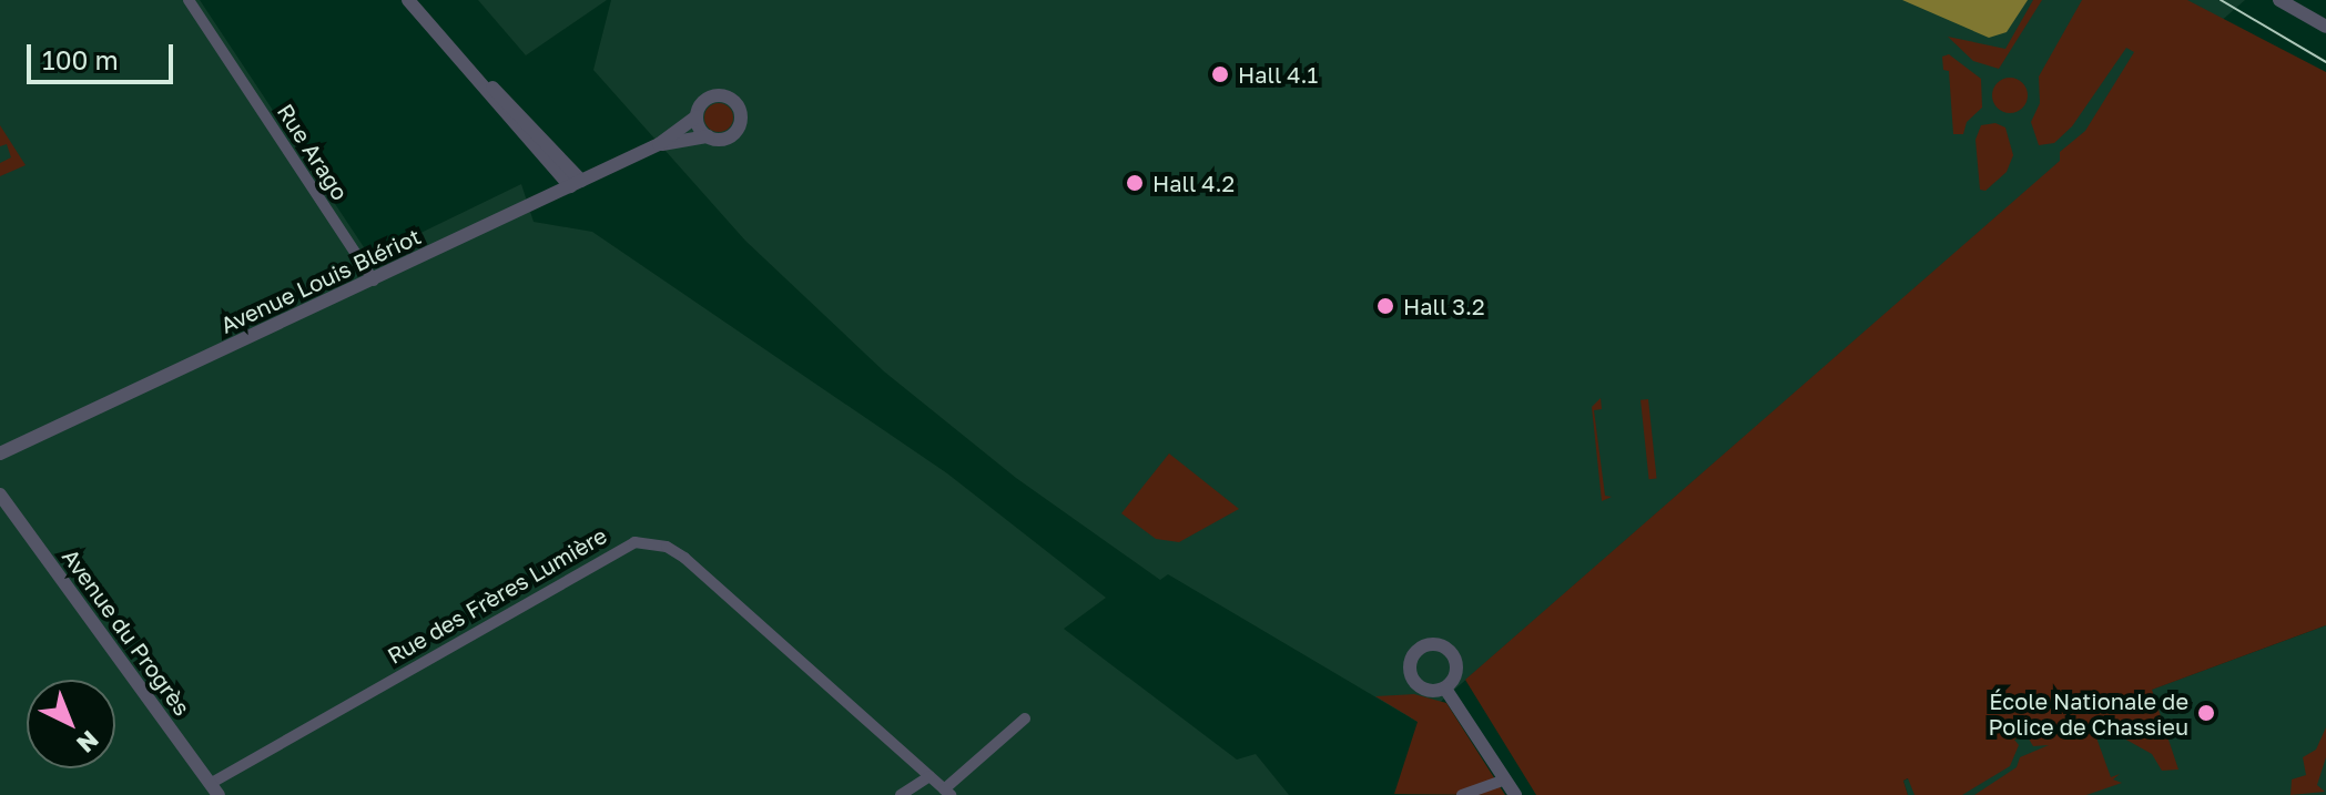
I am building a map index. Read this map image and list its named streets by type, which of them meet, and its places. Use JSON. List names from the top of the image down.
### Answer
{
  "streets": {
    "street": [
      "Rue Arago",
      "Avenue Louis Blériot",
      "Rue des Frères Lumière",
      "Avenue du Progrès"
    ]
  },
  "crossings": [
    ["Rue Arago", "Avenue Louis Blériot"],
    ["Rue des Frères Lumière", "Avenue du Progrès"]
  ],
  "places": [
    "Hall 4.1",
    "Hall 4.2",
    "Hall 3.2",
    "École Nationale de Police de Chassieu"
  ],
  "scale_bar": "100 m",
  "north": "bottom right"
}
